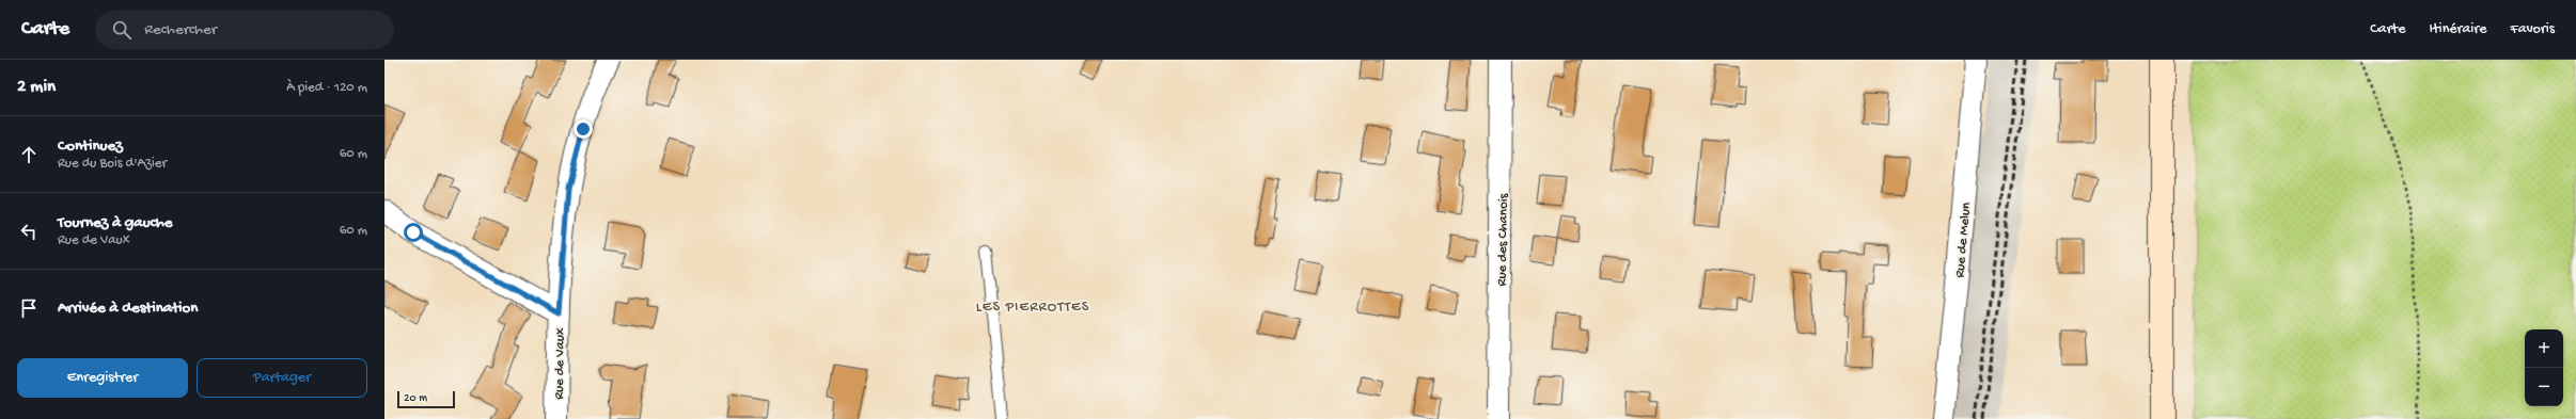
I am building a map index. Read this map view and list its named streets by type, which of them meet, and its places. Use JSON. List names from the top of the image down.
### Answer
{
  "streets": {
    "street": ["Rue des Chanois", "Rue de Melun", "Rue de Vaux"]
  },
  "districts": ["LES PIERROTTES"],
  "scale_bar": "20 m",
  "page": {
    "header": "Carte",
    "search": "Rechercher",
    "nav": ["Carte", "Itinéraire", "Favoris"],
    "heading": ["2 min", "À pied · 120 m"],
    "list": [
      ["Continuez", "Rue du Bois d'Azier", "60 m"],
      ["Tournez à gauche", "Rue de Vaux", "60 m"],
      "Arrivée à destination"
    ],
    "map_buttons": ["+", "−"],
    "buttons": ["Enregistrer", "Partager"],
    "scale": "20 m"
  }
}
